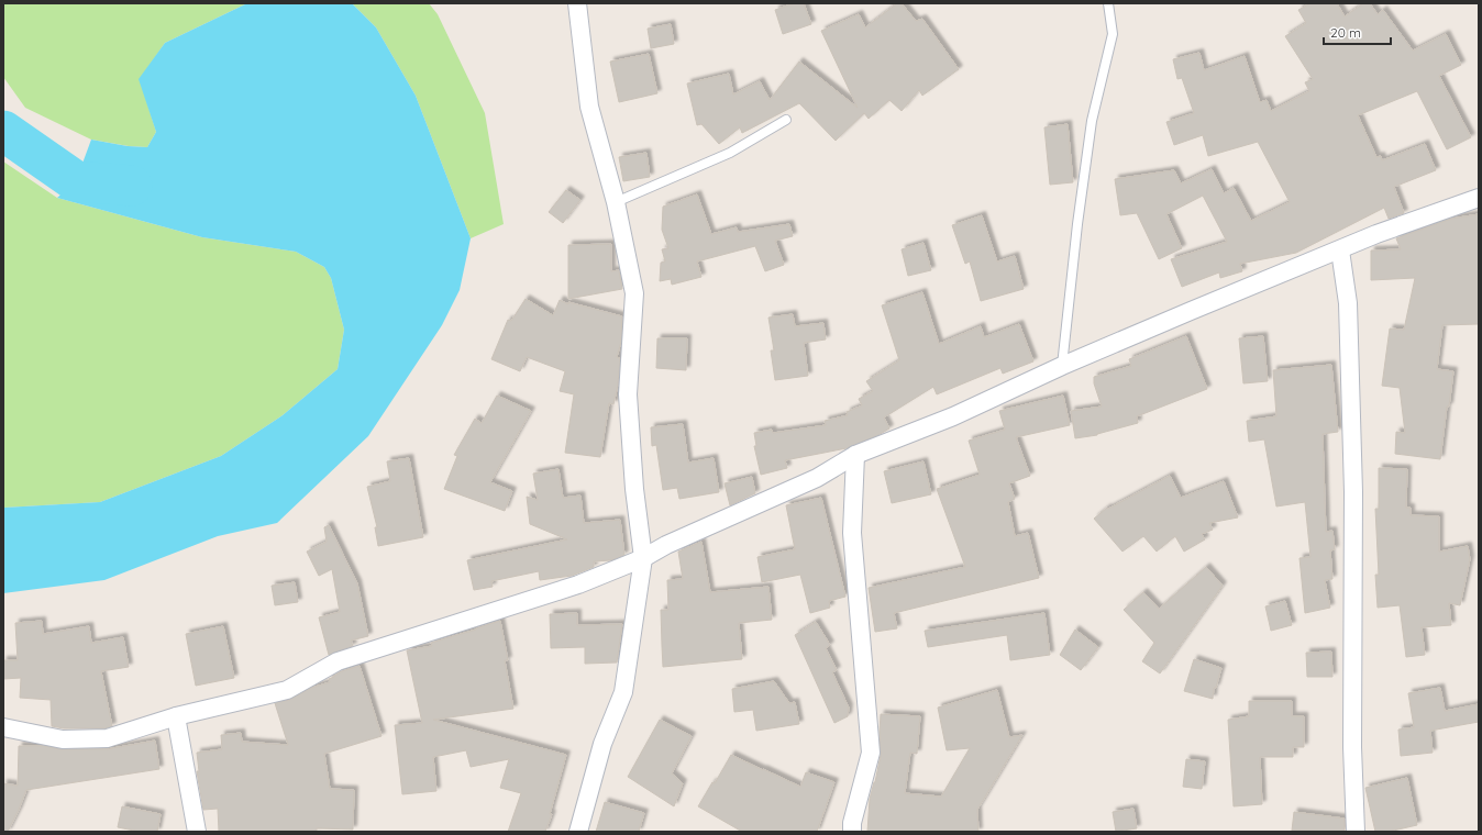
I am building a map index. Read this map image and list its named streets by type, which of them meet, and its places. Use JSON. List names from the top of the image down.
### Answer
{
  "scale_bar": "20 m"
}
